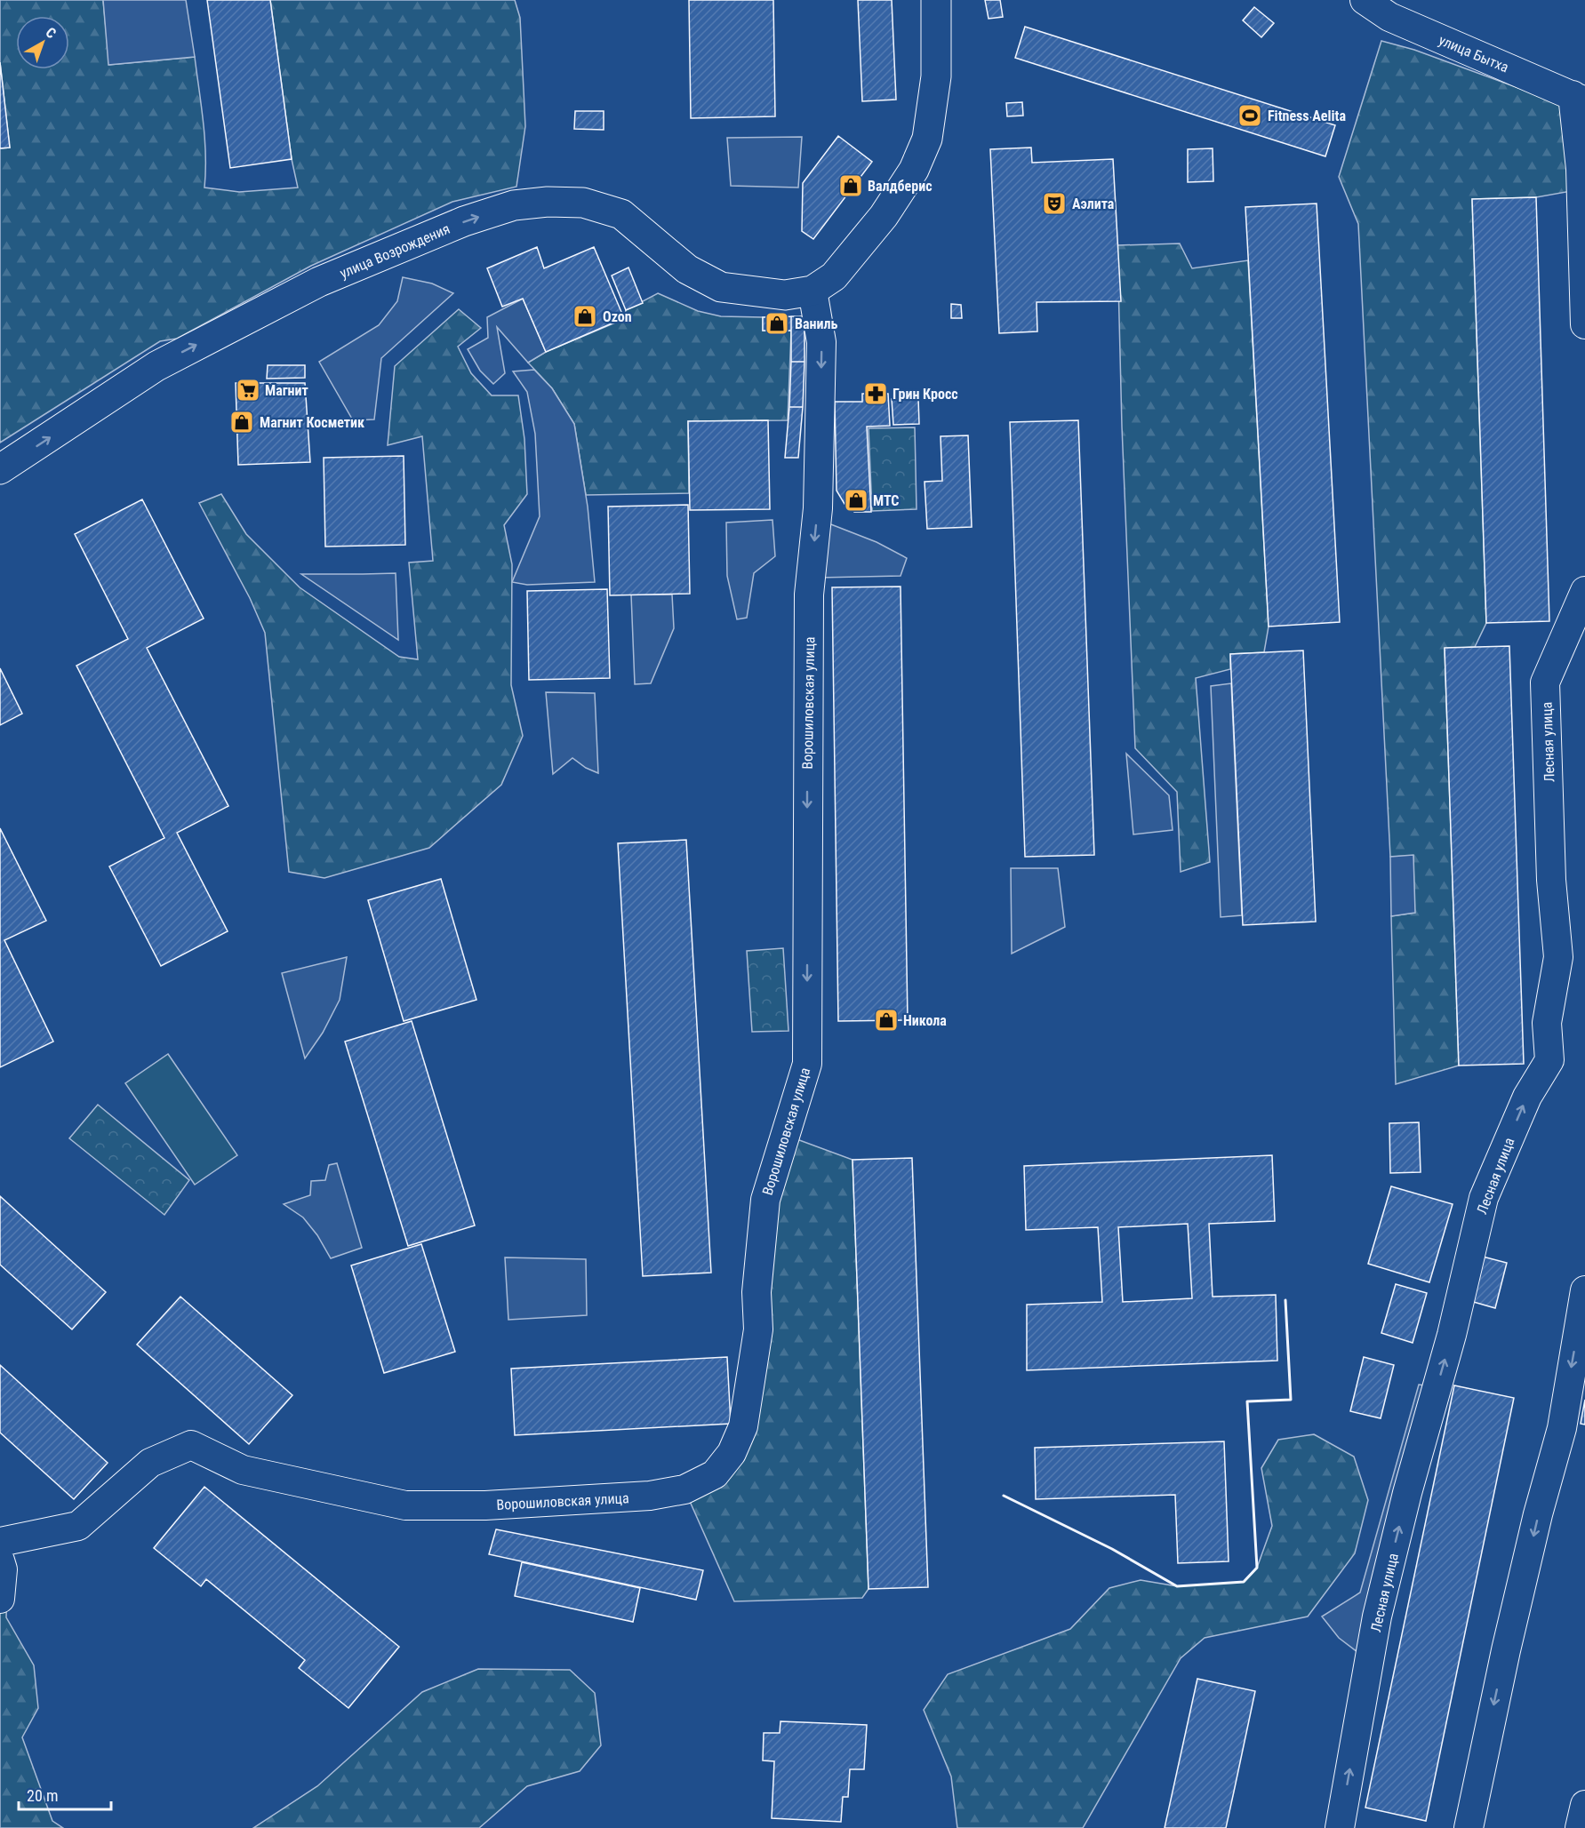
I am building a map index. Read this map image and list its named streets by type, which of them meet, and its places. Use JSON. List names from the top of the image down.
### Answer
{
  "streets": {
    "street": [
      "улица Бытха",
      "улица Возрождения",
      "Ворошиловская улица",
      "Лесная улица"
    ]
  },
  "crossings": [
    ["улица Возрождения", "Ворошиловская улица"]
  ],
  "one_way": ["улица Возрождения"],
  "places": {
    "sports": ["Fitness Aelita"],
    "shop": [
      "Валдберис",
      "Ozon",
      "Ваниль",
      "Магнит Косметик",
      "МТС",
      "Никола"
    ],
    "theatre": ["Аэлита"],
    "supermarket": ["Магнит"],
    "pharmacy": ["Грин Кросс"]
  },
  "scale_bar": "20 m",
  "north": "top right"
}
